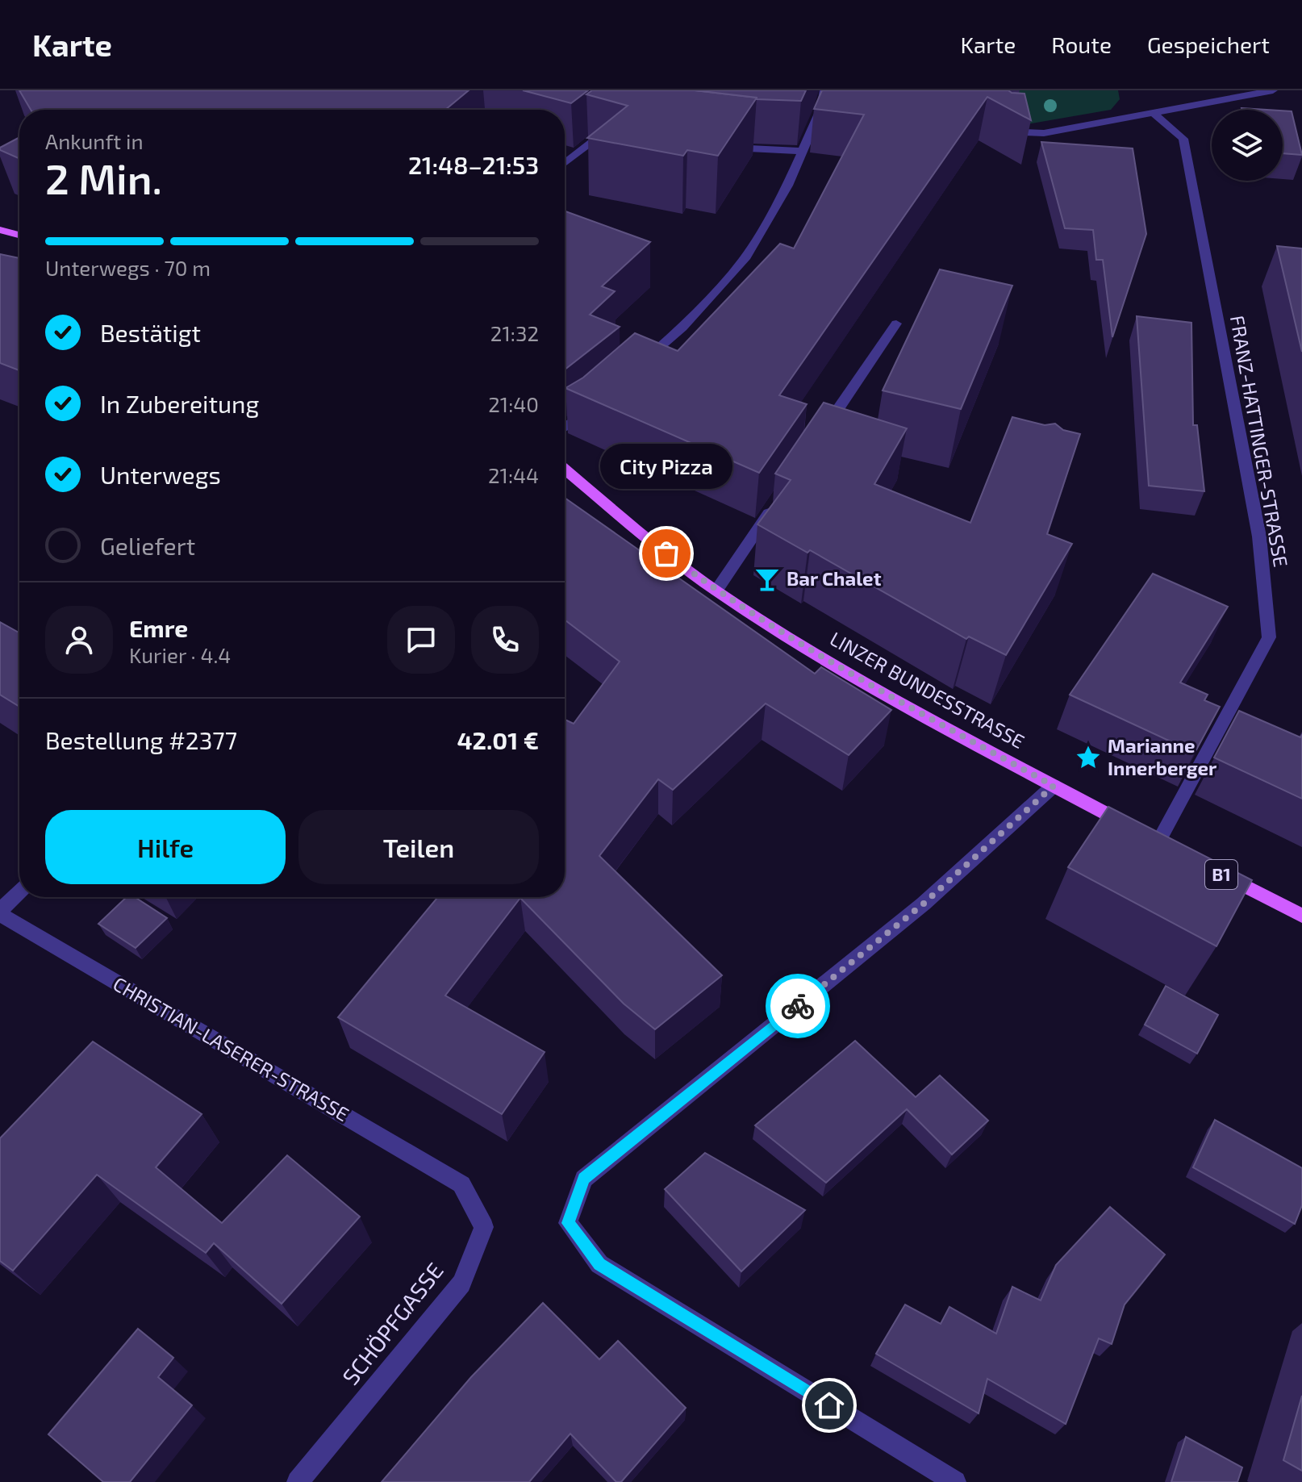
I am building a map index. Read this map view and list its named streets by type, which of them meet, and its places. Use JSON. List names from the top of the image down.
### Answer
{
  "streets": {
    "main road": ["LINZER BUNDESSTRASSE", "B1"],
    "street": ["FRANZ-HATTINGER-STRASSE", "CHRISTIAN-LASERER-STRASSE", "SCHÖPFGASSE"]
  },
  "crossings": [
    ["FRANZ-HATTINGER-STRASSE", "LINZER BUNDESSTRASSE"],
    ["CHRISTIAN-LASERER-STRASSE", "SCHÖPFGASSE"]
  ],
  "places": {
    "other": ["City Pizza"],
    "bar": ["Bar Chalet"],
    "place": ["Marianne Innerberger"]
  },
  "page": {
    "header": "Karte",
    "nav": ["Karte", "Route", "Gespeichert"],
    "heading": ["2 Min.", "Ankunft in", "21:48–21:53"],
    "panel": [
      "Emre",
      "Kurier · 4.4",
      "Bestellung #2377",
      "42.01 €"
    ],
    "bar": "Unterwegs · 70 m",
    "list": [
      ["Bestätigt", "21:32"],
      ["In Zubereitung", "21:40"],
      ["Unterwegs", "21:44"],
      "Geliefert"
    ],
    "bubble": "City Pizza",
    "buttons": ["Hilfe", "Teilen"]
  }
}
